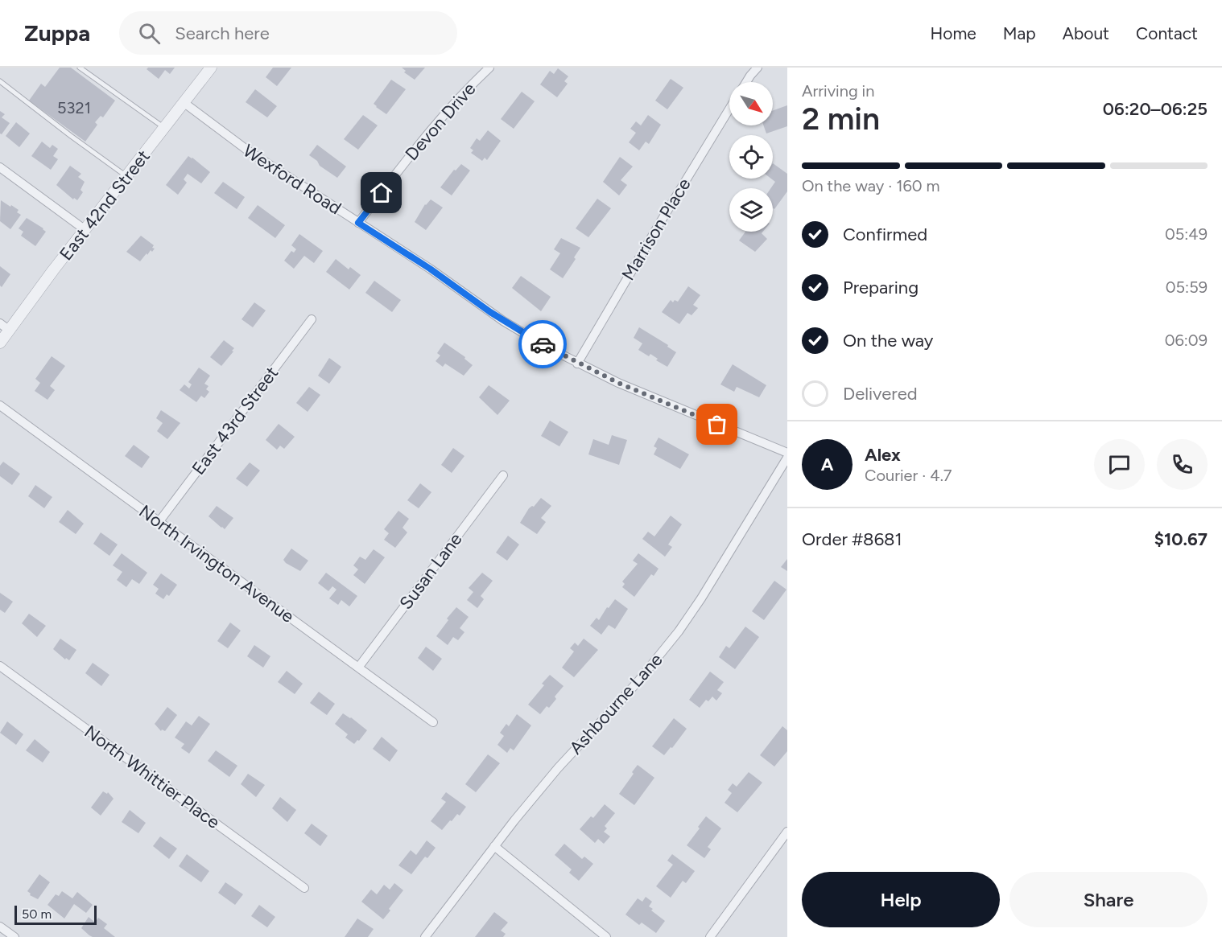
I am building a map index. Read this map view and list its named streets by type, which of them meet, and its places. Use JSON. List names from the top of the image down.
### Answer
{
  "streets": {
    "street": [
      "Devon Drive",
      "Wexford Road",
      "East 42nd Street",
      "Marrison Place",
      "East 43rd Street",
      "North Irvington Avenue",
      "Susan Lane",
      "Ashbourne Lane",
      "North Whittier Place"
    ]
  },
  "crossings": [
    ["Devon Drive", "Wexford Road"],
    ["Wexford Road", "East 42nd Street"],
    ["Wexford Road", "Marrison Place"],
    ["East 43rd Street", "North Irvington Avenue"],
    ["North Irvington Avenue", "Susan Lane"]
  ],
  "house_numbers": ["5321"],
  "scale_bar": "50 m",
  "north": "bottom right",
  "page": {
    "header": "Zuppa",
    "search": "Search here",
    "nav": [
      "Home",
      "Map",
      "About",
      "Contact"
    ],
    "heading": ["2 min", "Arriving in", "06:20–06:25"],
    "panel": [
      "Alex",
      "Courier · 4.7",
      "Order #8681",
      "$10.67"
    ],
    "bar": "On the way · 160 m",
    "list": [
      ["Confirmed", "05:49"],
      ["Preparing", "05:59"],
      ["On the way", "06:09"],
      "Delivered"
    ],
    "round": "A",
    "buttons": ["Help", "Share"],
    "scale": "50 m"
  }
}
